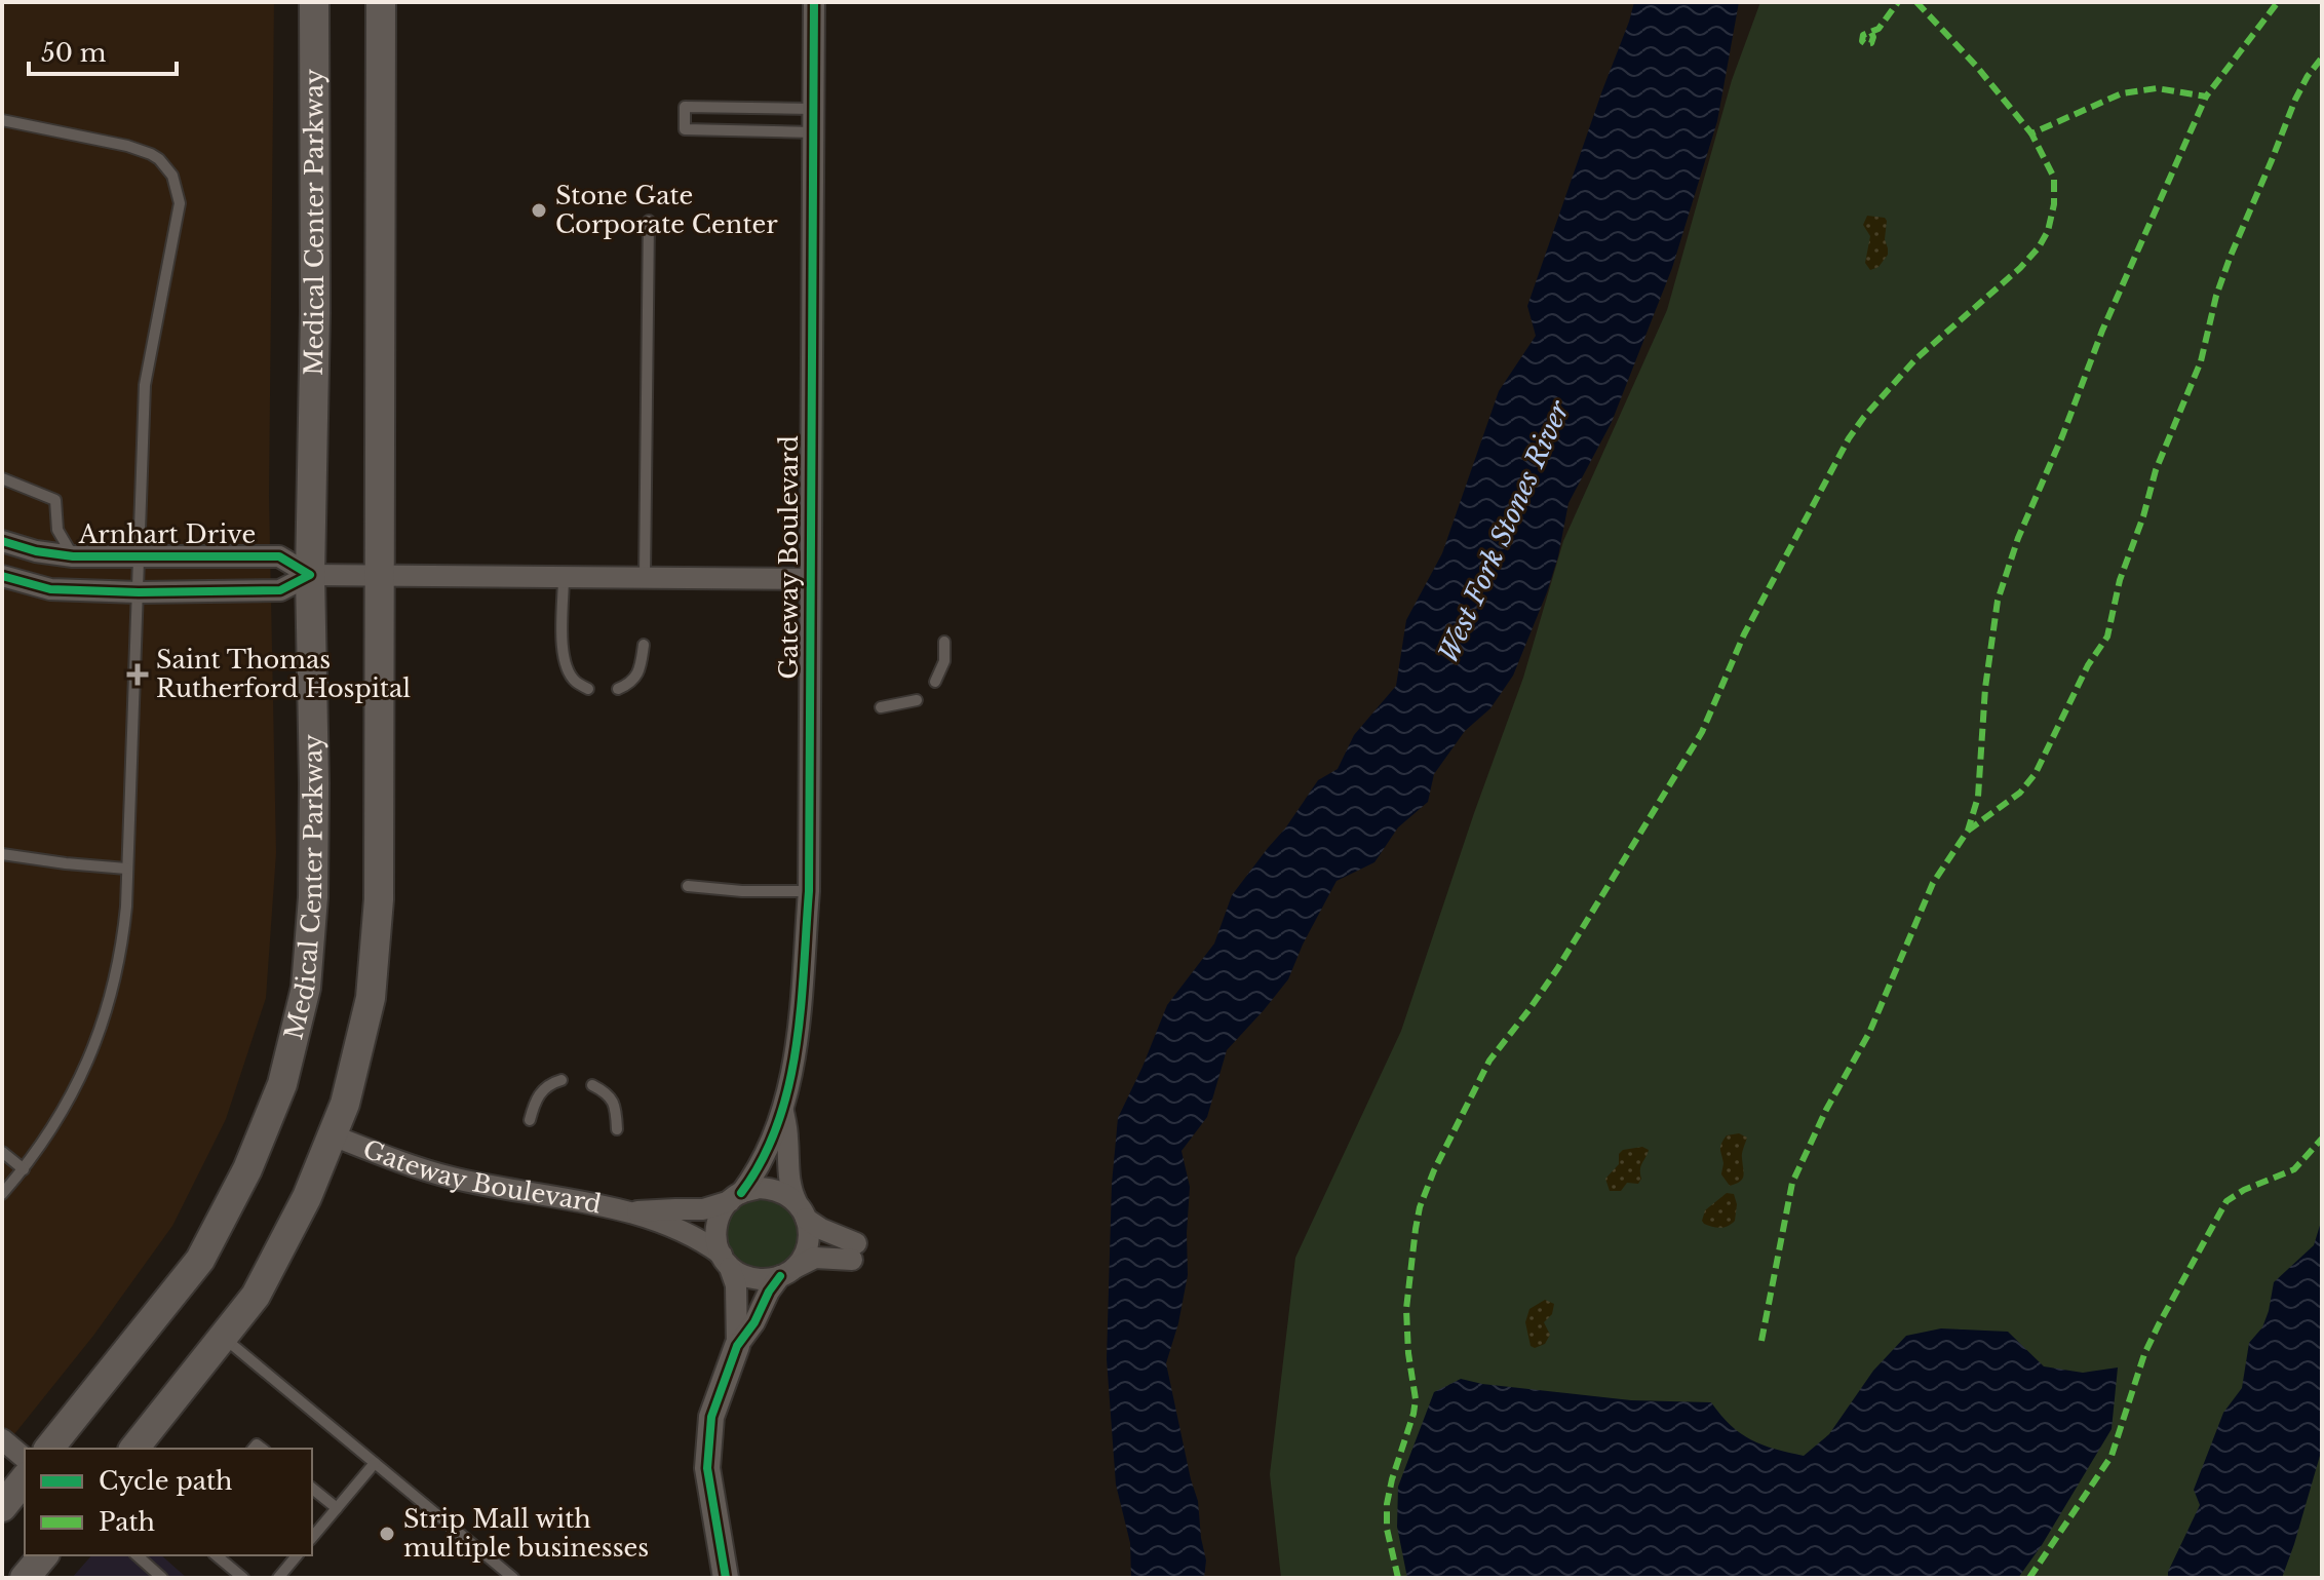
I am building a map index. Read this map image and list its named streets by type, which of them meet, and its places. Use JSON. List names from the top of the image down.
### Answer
{
  "streets": {
    "main road": ["Medical Center Parkway"],
    "street": ["Arnhart Drive", "Gateway Boulevard"]
  },
  "crossings": [
    ["Medical Center Parkway", "Arnhart Drive"],
    ["Arnhart Drive", "Gateway Boulevard"]
  ],
  "water": ["West Fork Stones River"],
  "places": {
    "other": ["Stone Gate Corporate Center", "Strip Mall with multiple businesses"],
    "health": ["Saint Thomas Rutherford Hospital"]
  },
  "legend": ["Cycle path", "Path"],
  "scale_bar": "50 m"
}
